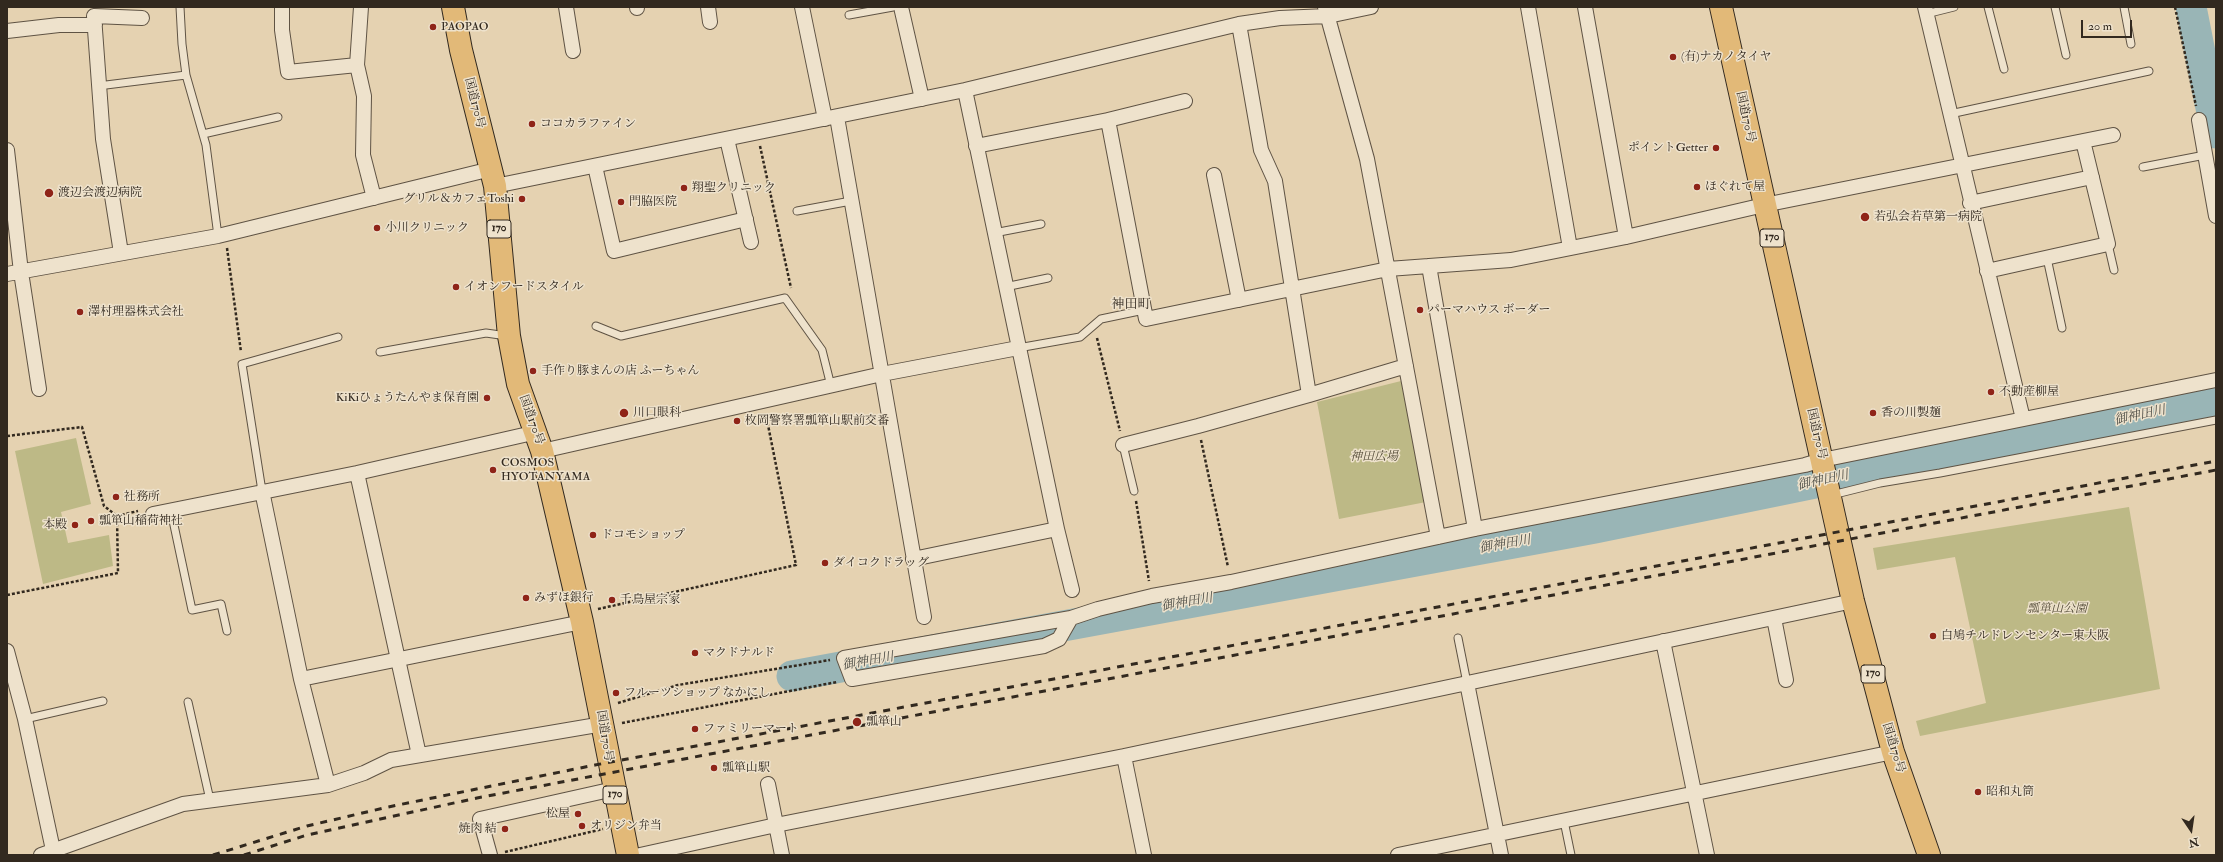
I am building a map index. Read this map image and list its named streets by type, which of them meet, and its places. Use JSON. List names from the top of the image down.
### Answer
{
  "streets": {
    "highway": ["国道170号", "170"]
  },
  "districts": ["神田町"],
  "water": ["御神田川"],
  "parks": ["神田広場", "瓢箪山公園"],
  "places": [
    "PAOPAO",
    "(有)ナカノタイヤ",
    "ココカラファイン",
    "ポイントGetter",
    "ほぐれて屋",
    "翔聖クリニック",
    "渡辺会渡辺病院",
    "グリル＆カフェToshi",
    "門脇医院",
    "若弘会若草第一病院",
    "小川クリニック",
    "イオンフードスタイル",
    "パーマハウス ボーダー",
    "澤村理器株式会社",
    "手作り豚まんの店 ふーちゃん",
    "不動産柳屋",
    "KiKiひょうたんやま保育園",
    "川口眼科",
    "香の川製麺",
    "枚岡警察署瓢箪山駅前交番",
    "COSMOS HYOTANYAMA",
    "社務所",
    "瓢箪山稲荷神社",
    "本殿",
    "ドコモショップ",
    "ダイコクドラッグ",
    "みずほ銀行",
    "千鳥屋宗家",
    "白鳩チルドレンセンター東大阪",
    "マクドナルド",
    "フルーツショップ なかにし",
    "瓢箪山",
    "ファミリーマート",
    "瓢箪山駅",
    "昭和丸筒",
    "松屋",
    "オリジン弁当",
    "焼肉 結"
  ],
  "scale_bar": "20 m",
  "north": "bottom"
}
